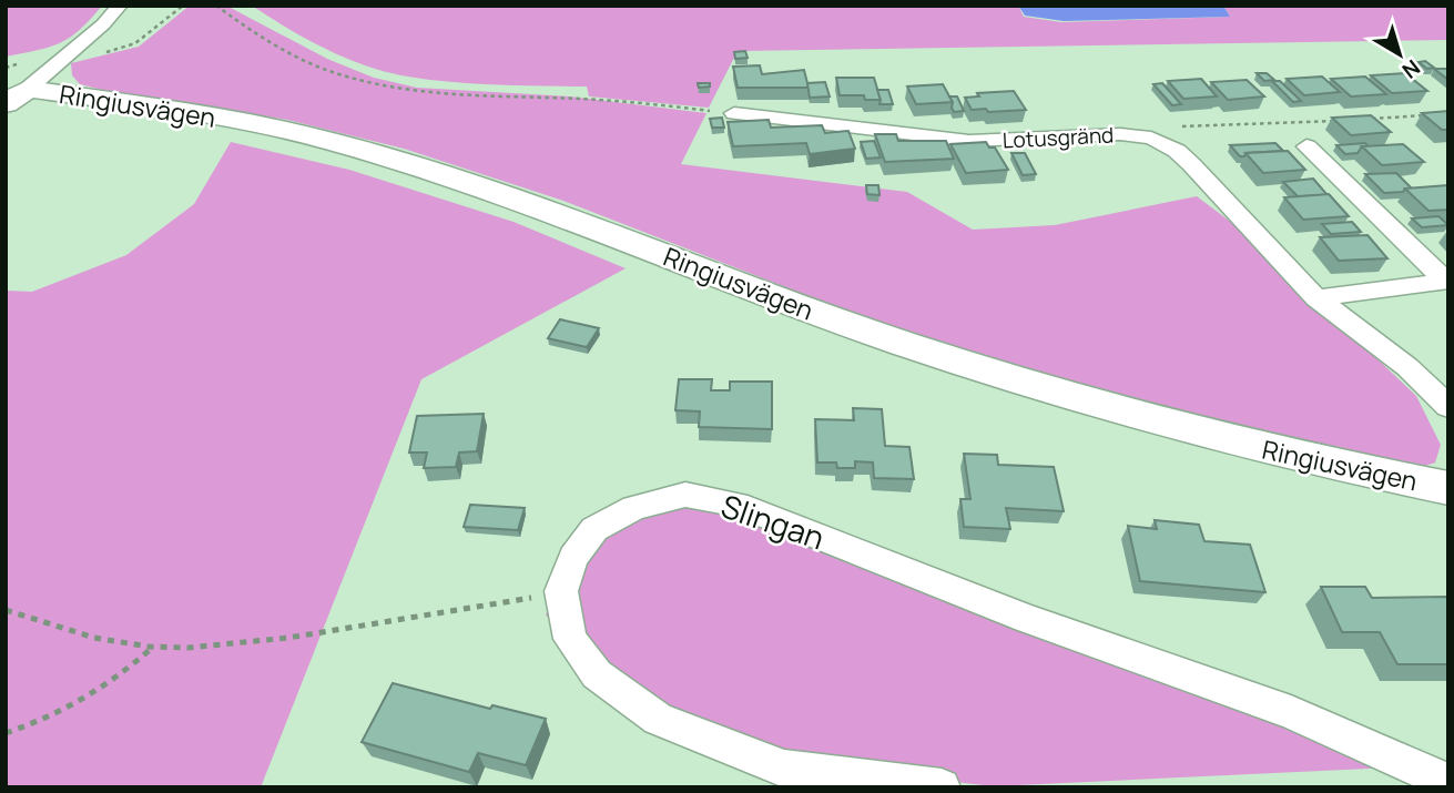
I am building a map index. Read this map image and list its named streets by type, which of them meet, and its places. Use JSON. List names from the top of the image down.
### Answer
{
  "streets": {
    "street": ["Ringiusvägen", "Lotusgränd", "Slingan"]
  },
  "north": "bottom right"
}
